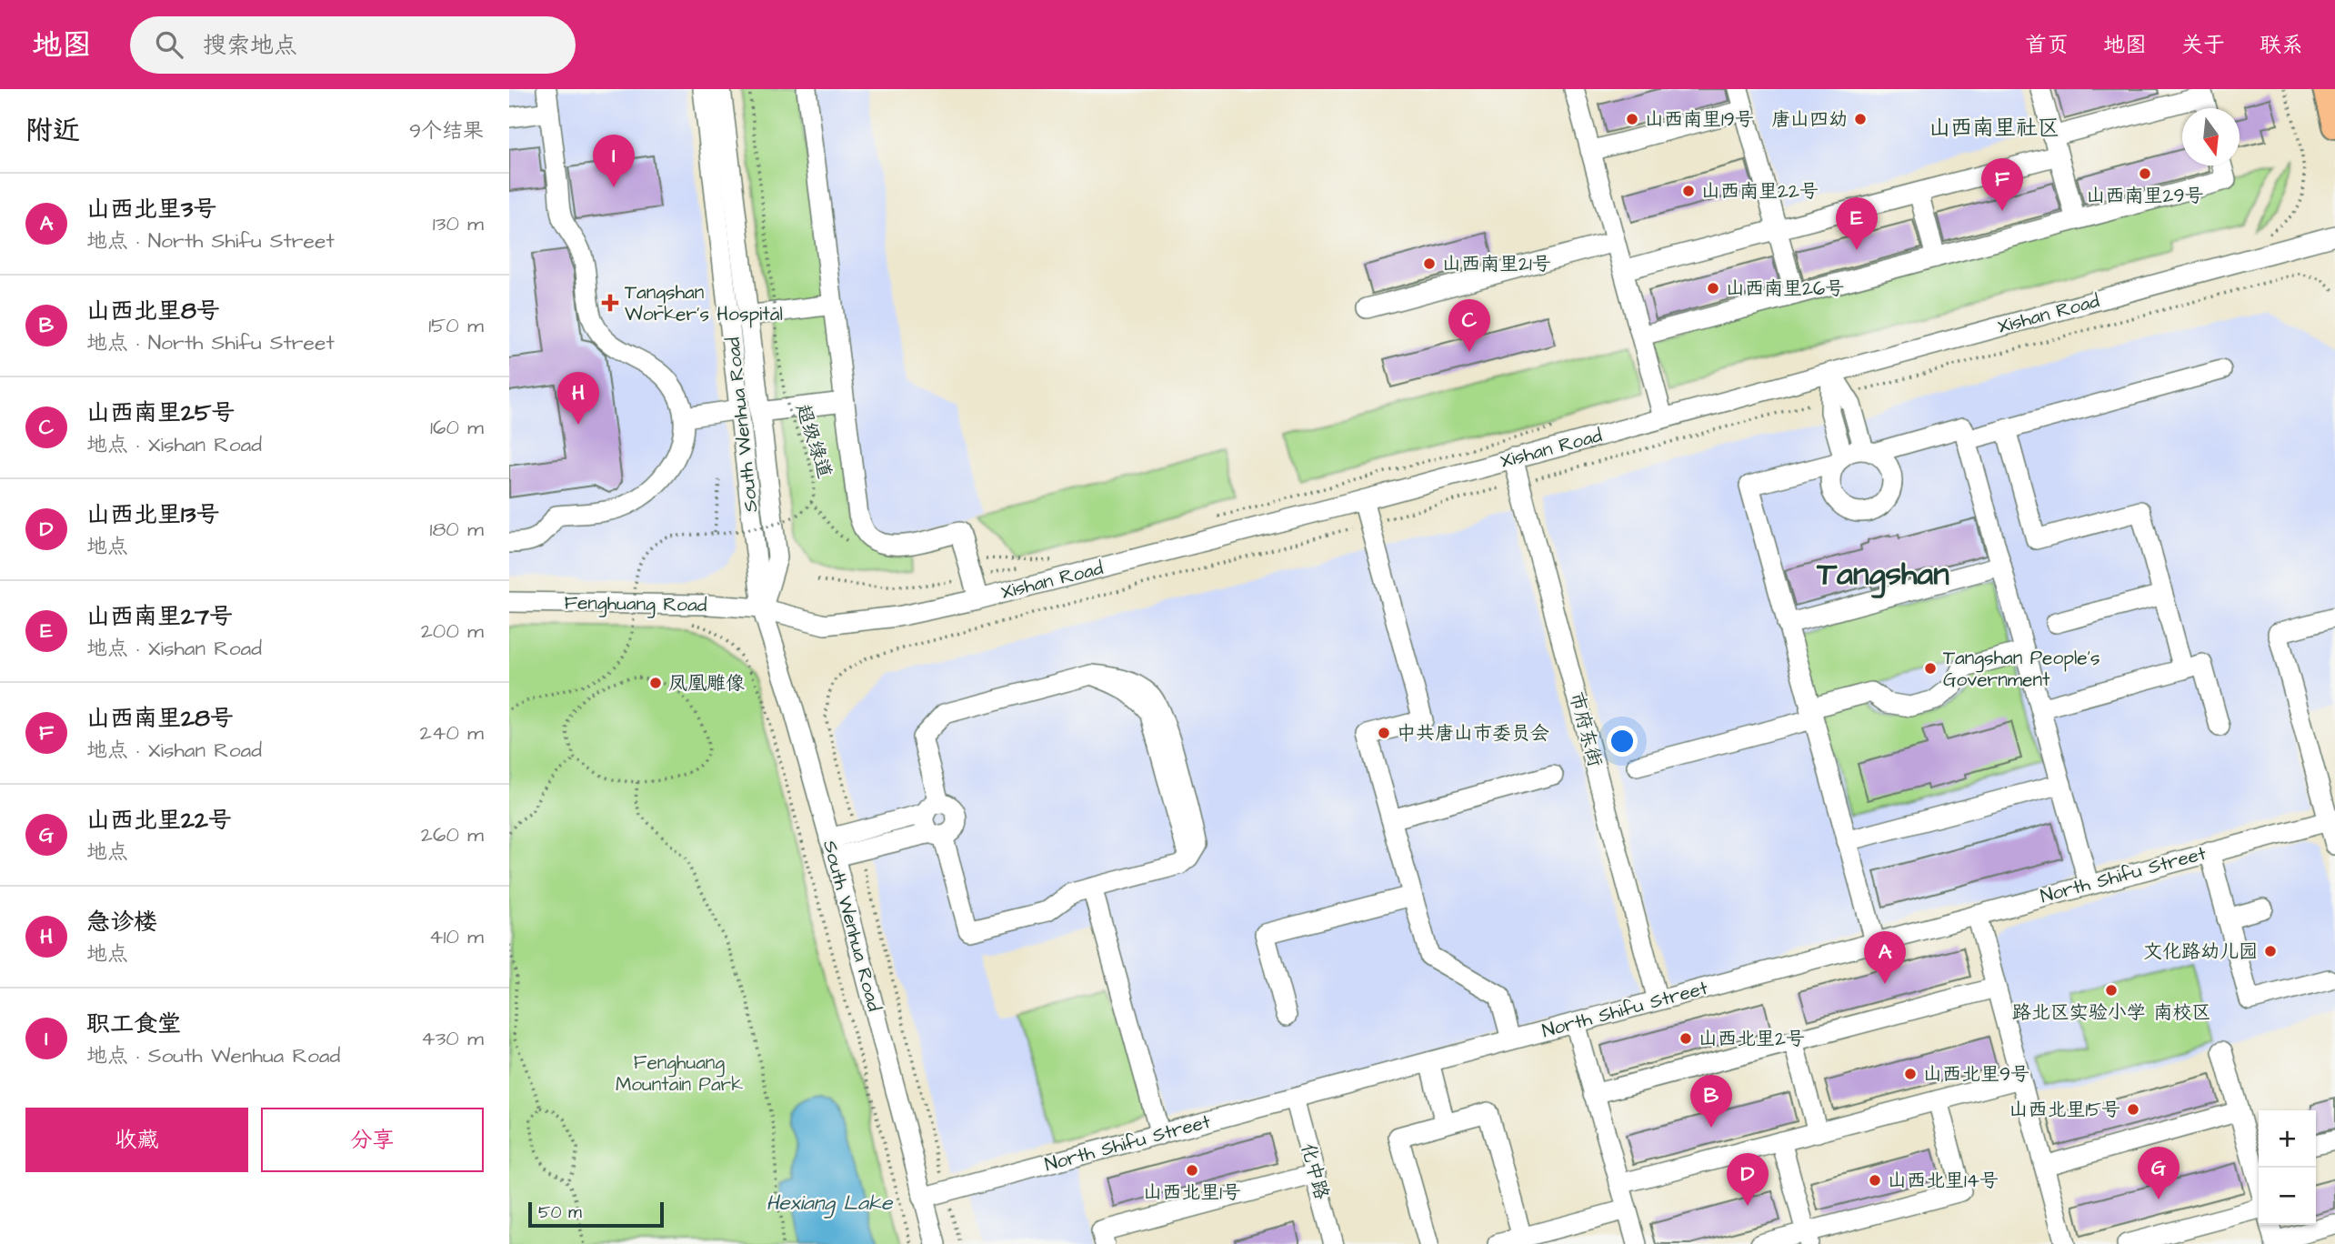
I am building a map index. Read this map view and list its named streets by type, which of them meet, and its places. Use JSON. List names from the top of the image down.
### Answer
{
  "streets": {
    "street": [
      "Xishan Road",
      "South Wenhua Road",
      "Fenghuang Road",
      "市府东街",
      "North Shifu Street",
      "化中路"
    ],
    "path": ["超级绿道"]
  },
  "crossings": [
    ["Xishan Road", "South Wenhua Road"],
    ["Xishan Road", "Fenghuang Road"],
    ["Xishan Road", "市府东街"],
    ["South Wenhua Road", "Fenghuang Road"],
    ["South Wenhua Road", "North Shifu Street"],
    ["市府东街", "North Shifu Street"],
    ["North Shifu Street", "化中路"]
  ],
  "districts": ["山西南里社区", "Tangshan"],
  "water": ["Hexiang Lake"],
  "parks": ["Fenghuang Mountain Park"],
  "places": {
    "other": [
      "山西南里19号",
      "唐山四幼",
      "山西南里29号",
      "山西南里22号",
      "山西南里21号",
      "山西南里26号",
      "Tangshan People's Government",
      "凤凰雕像",
      "中共唐山市委员会",
      "文化路幼儿园",
      "路北区实验小学 南校区",
      "山西北里2号",
      "山西北里9号",
      "山西北里15号",
      "山西北里1号",
      "山西北里14号"
    ],
    "health": ["Tangshan Worker's Hospital"]
  },
  "scale_bar": "50 m",
  "north": "bottom",
  "page": {
    "header": "地图",
    "search": "搜索地点",
    "nav": [
      "首页",
      "地图",
      "关于",
      "联系"
    ],
    "heading": ["附近", "9个结果"],
    "pins": [
      "I",
      "F",
      "E",
      "C",
      "H",
      "A",
      "B",
      "G",
      "D"
    ],
    "list": [
      {
        "mark": "A",
        "name": "山西北里3号",
        "note": "地点 · North Shifu Street",
        "value": "130 m"
      },
      {
        "mark": "B",
        "name": "山西北里8号",
        "note": "地点 · North Shifu Street",
        "value": "150 m"
      },
      {
        "mark": "C",
        "name": "山西南里25号",
        "note": "地点 · Xishan Road",
        "value": "160 m"
      },
      {
        "mark": "D",
        "name": "山西北里13号",
        "note": "地点",
        "value": "180 m"
      },
      {
        "mark": "E",
        "name": "山西南里27号",
        "note": "地点 · Xishan Road",
        "value": "200 m"
      },
      {
        "mark": "F",
        "name": "山西南里28号",
        "note": "地点 · Xishan Road",
        "value": "240 m"
      },
      {
        "mark": "G",
        "name": "山西北里22号",
        "note": "地点",
        "value": "260 m"
      },
      {
        "mark": "H",
        "name": "急诊楼",
        "note": "地点",
        "value": "410 m"
      },
      {
        "mark": "I",
        "name": "职工食堂",
        "note": "地点 · South Wenhua Road",
        "value": "430 m"
      }
    ],
    "buttons": ["收藏", "分享"],
    "map_buttons": ["+", "−"],
    "scale": "50 m"
  }
}
